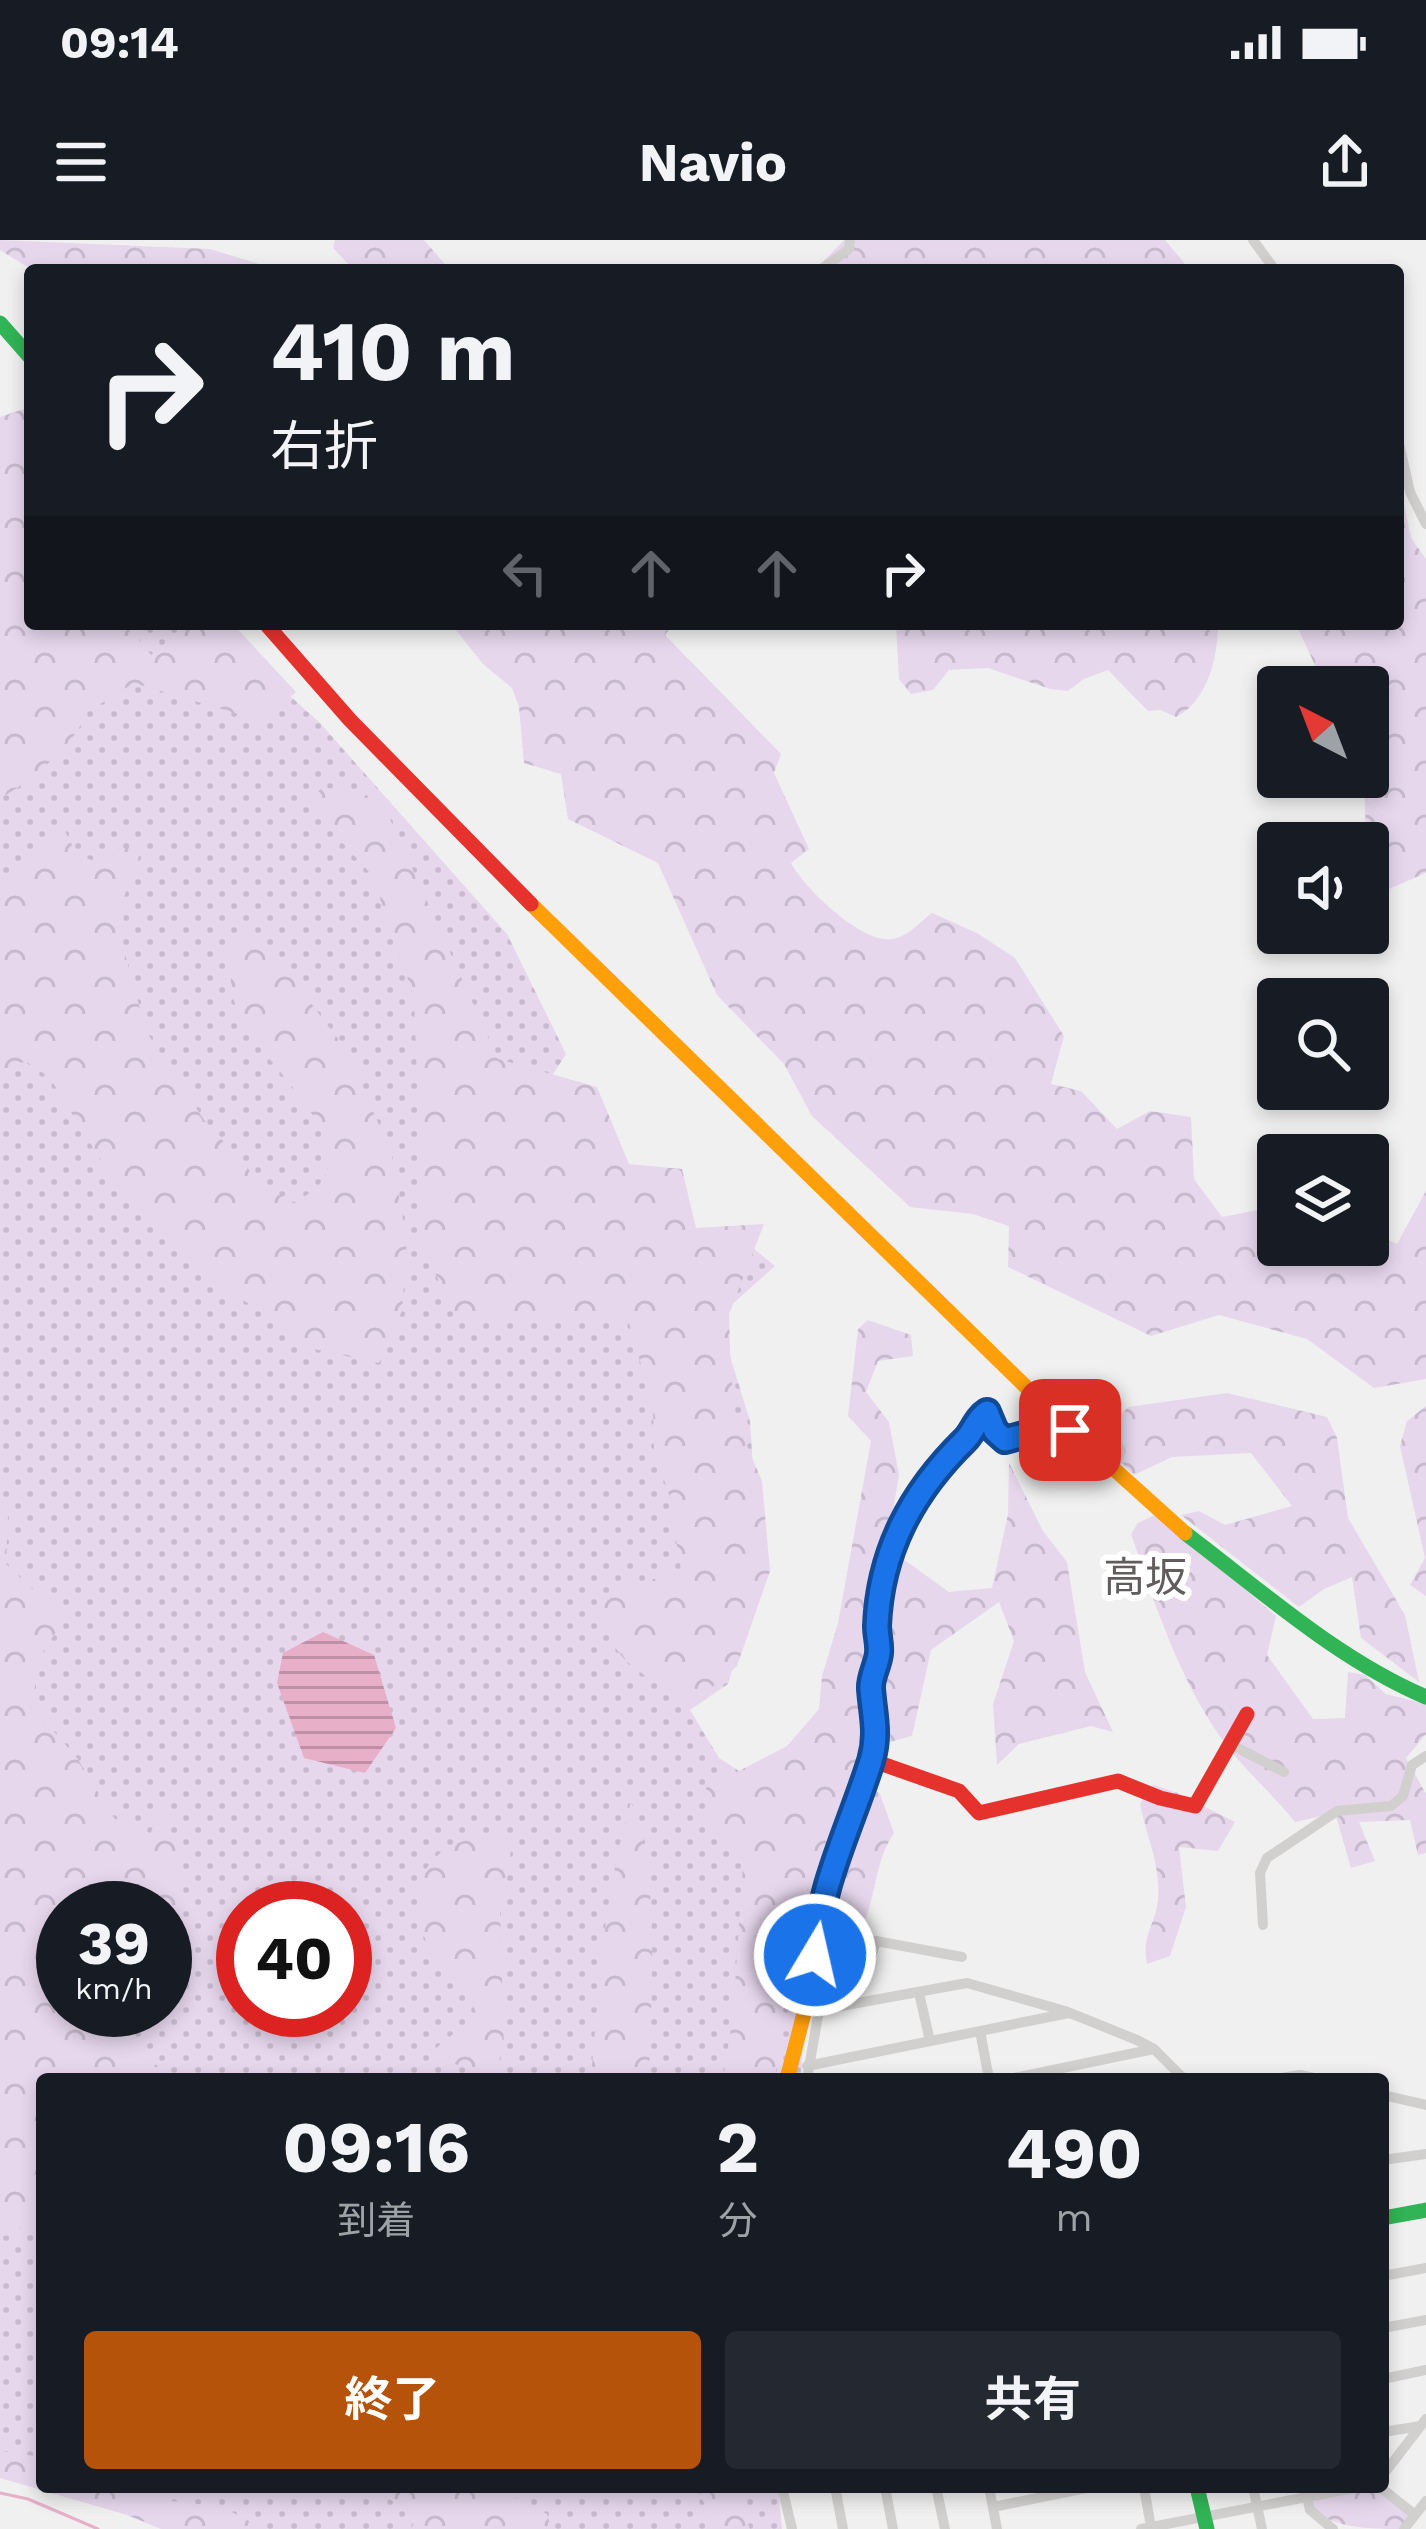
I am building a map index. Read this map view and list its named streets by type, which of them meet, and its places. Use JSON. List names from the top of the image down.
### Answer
{
  "districts": ["高坂"],
  "north": "top left",
  "page": {
    "status": "09:14",
    "header": "Navio",
    "turn": ["410 m", "右折"],
    "speed": "39 km/h",
    "limit": "40",
    "eta": [
      "09:16",
      "到着",
      "2",
      "分",
      "490",
      "m"
    ],
    "buttons": ["終了", "共有"]
  }
}
